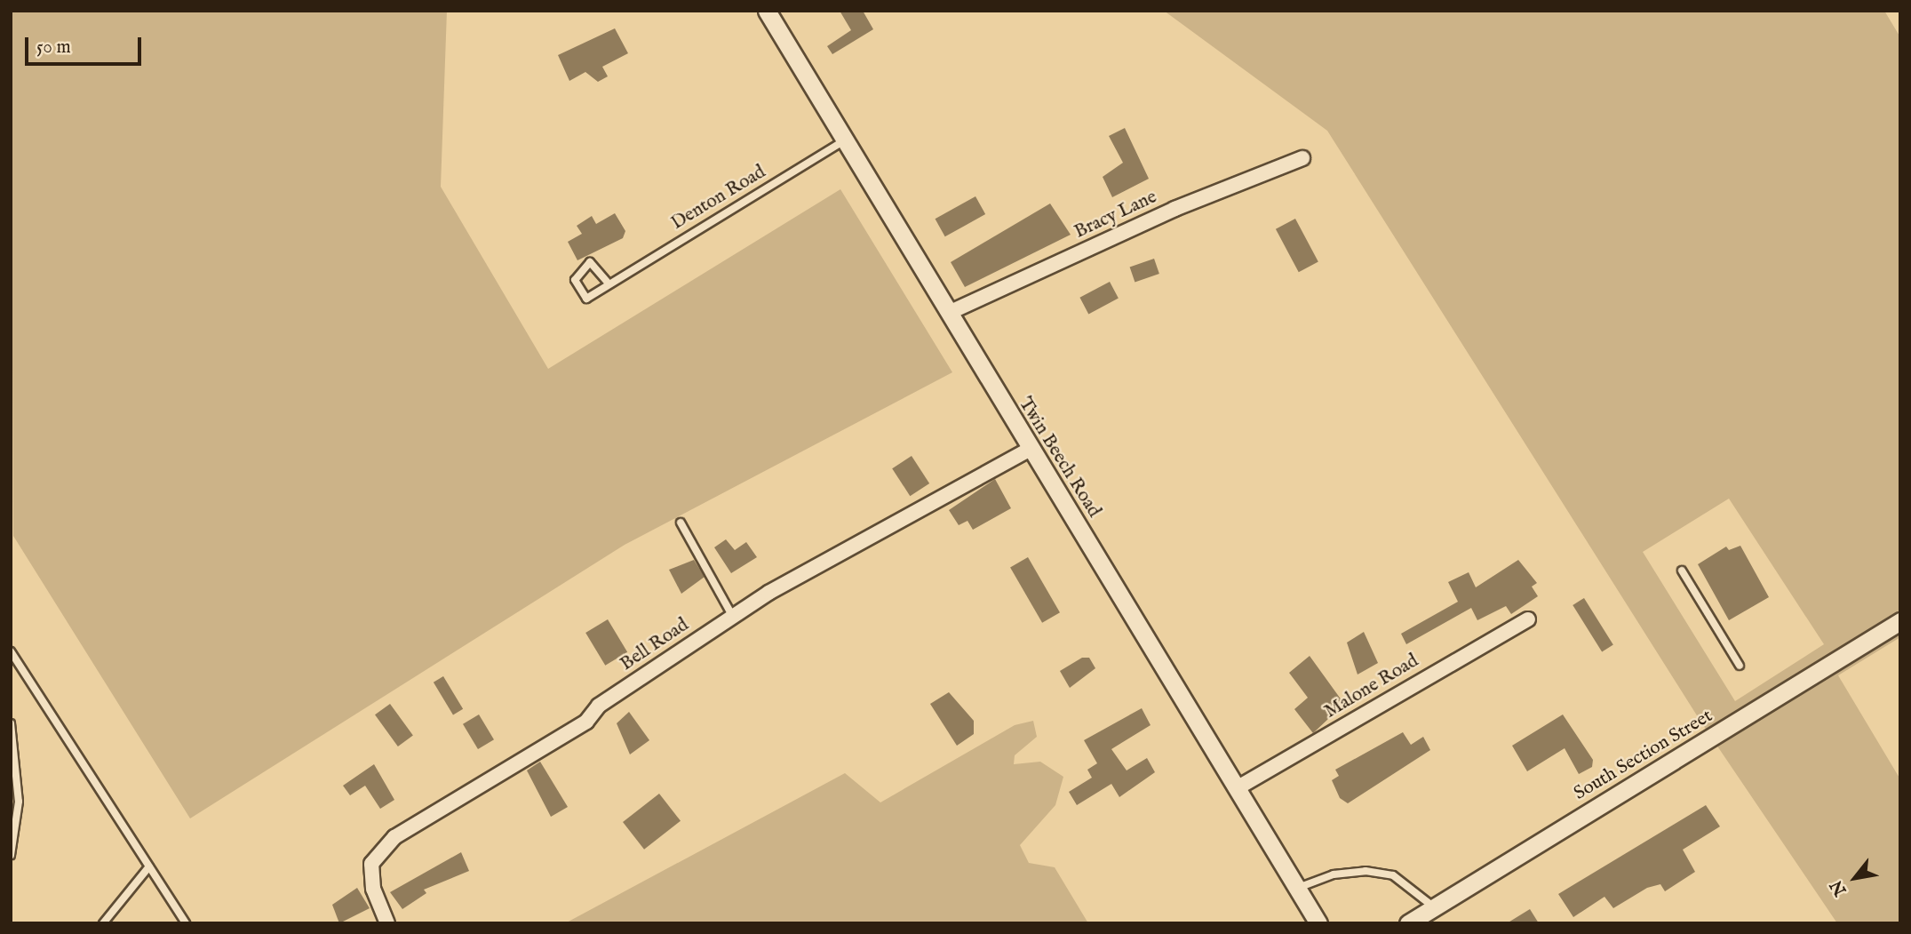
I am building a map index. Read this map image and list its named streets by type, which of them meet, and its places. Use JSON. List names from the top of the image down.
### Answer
{
  "streets": {
    "street": [
      "Bracy Lane",
      "Twin Beech Road",
      "Bell Road",
      "Malone Road",
      "South Section Street"
    ],
    "lane": ["Denton Road"]
  },
  "crossings": [
    ["Denton Road", "Twin Beech Road"],
    ["Bracy Lane", "Twin Beech Road"],
    ["Twin Beech Road", "Bell Road"],
    ["Twin Beech Road", "Malone Road"]
  ],
  "scale_bar": "50 m",
  "north": "bottom left"
}
